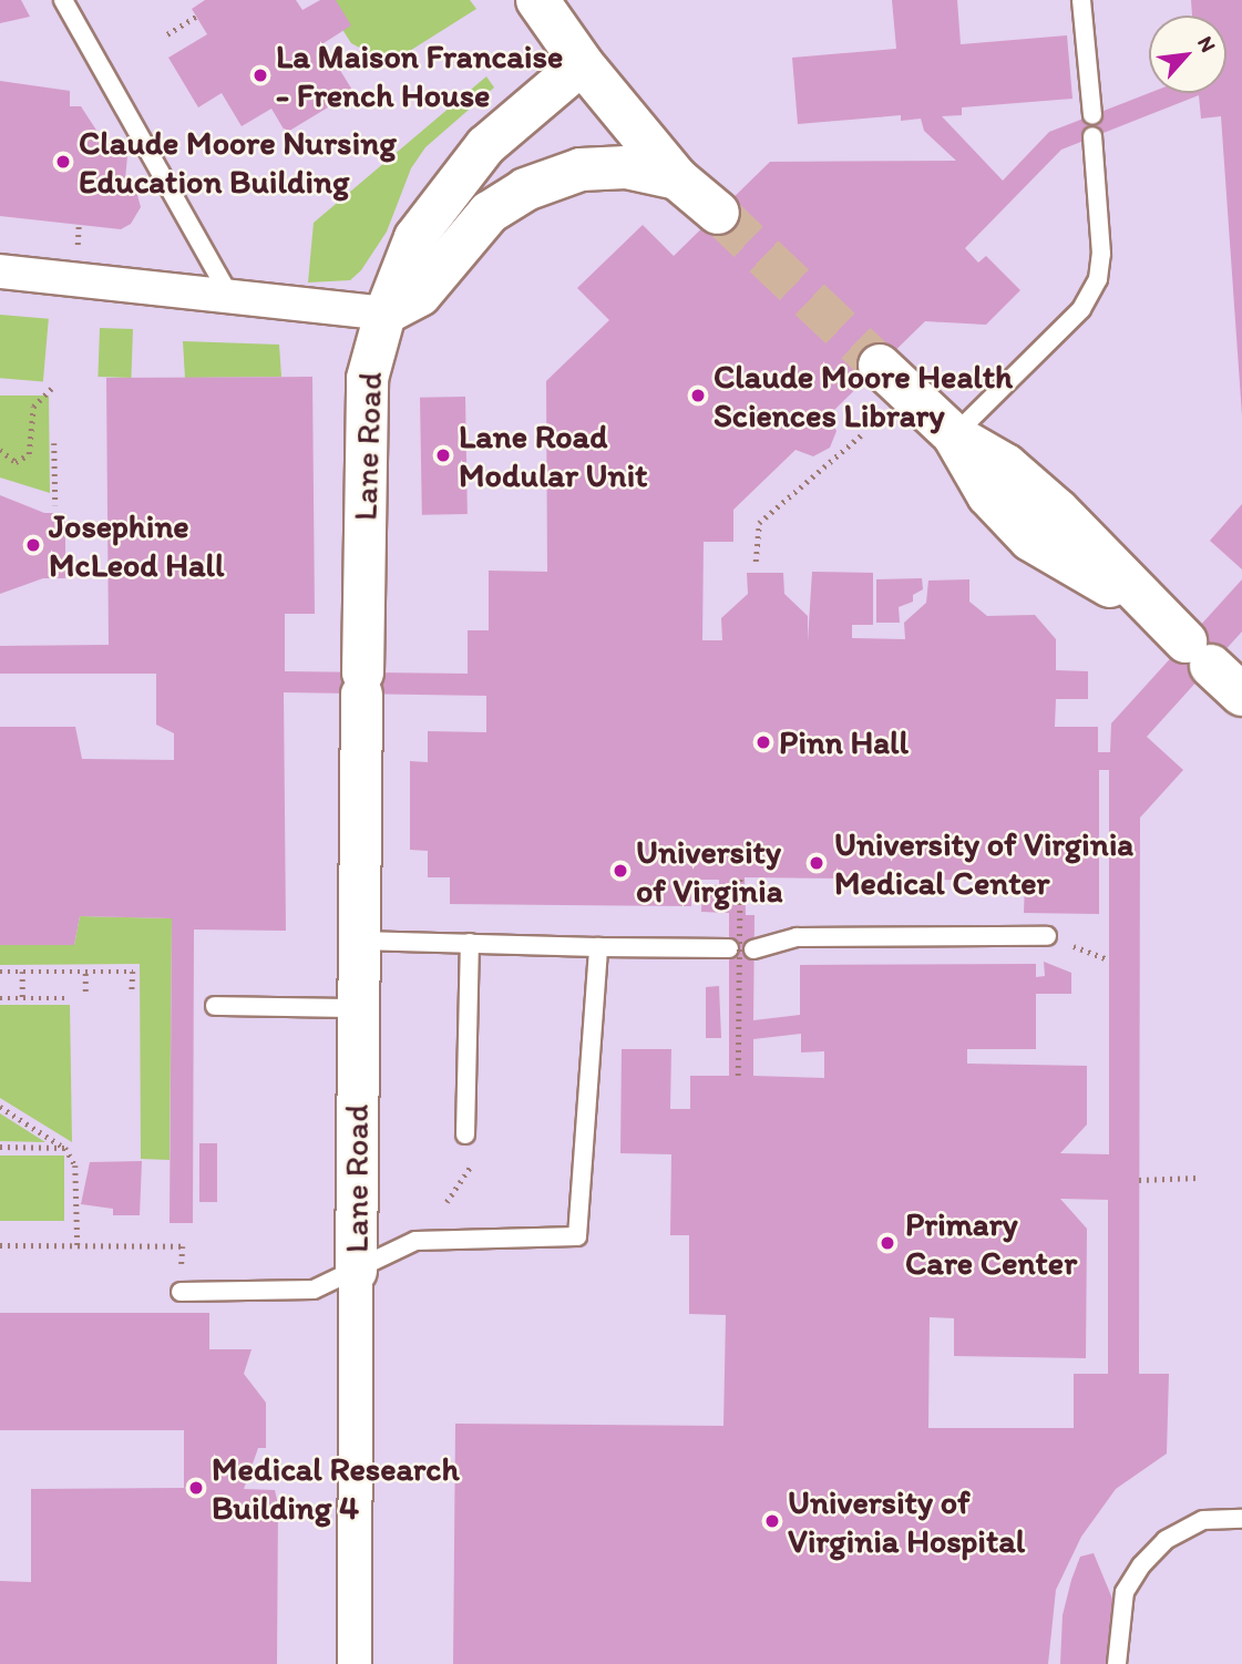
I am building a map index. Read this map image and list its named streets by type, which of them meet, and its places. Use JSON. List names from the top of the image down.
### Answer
{
  "streets": {
    "street": ["Lane Road"]
  },
  "places": [
    "La Maison Francaise - French House",
    "Claude Moore Nursing Education Building",
    "Claude Moore Health Sciences Library",
    "Lane Road Modular Unit",
    "Josephine McLeod Hall",
    "Pinn Hall",
    "University of Virginia Medical Center",
    "University of Virginia",
    "Primary Care Center",
    "Medical Research Building 4",
    "University of Virginia Hospital"
  ],
  "north": "top right"
}
